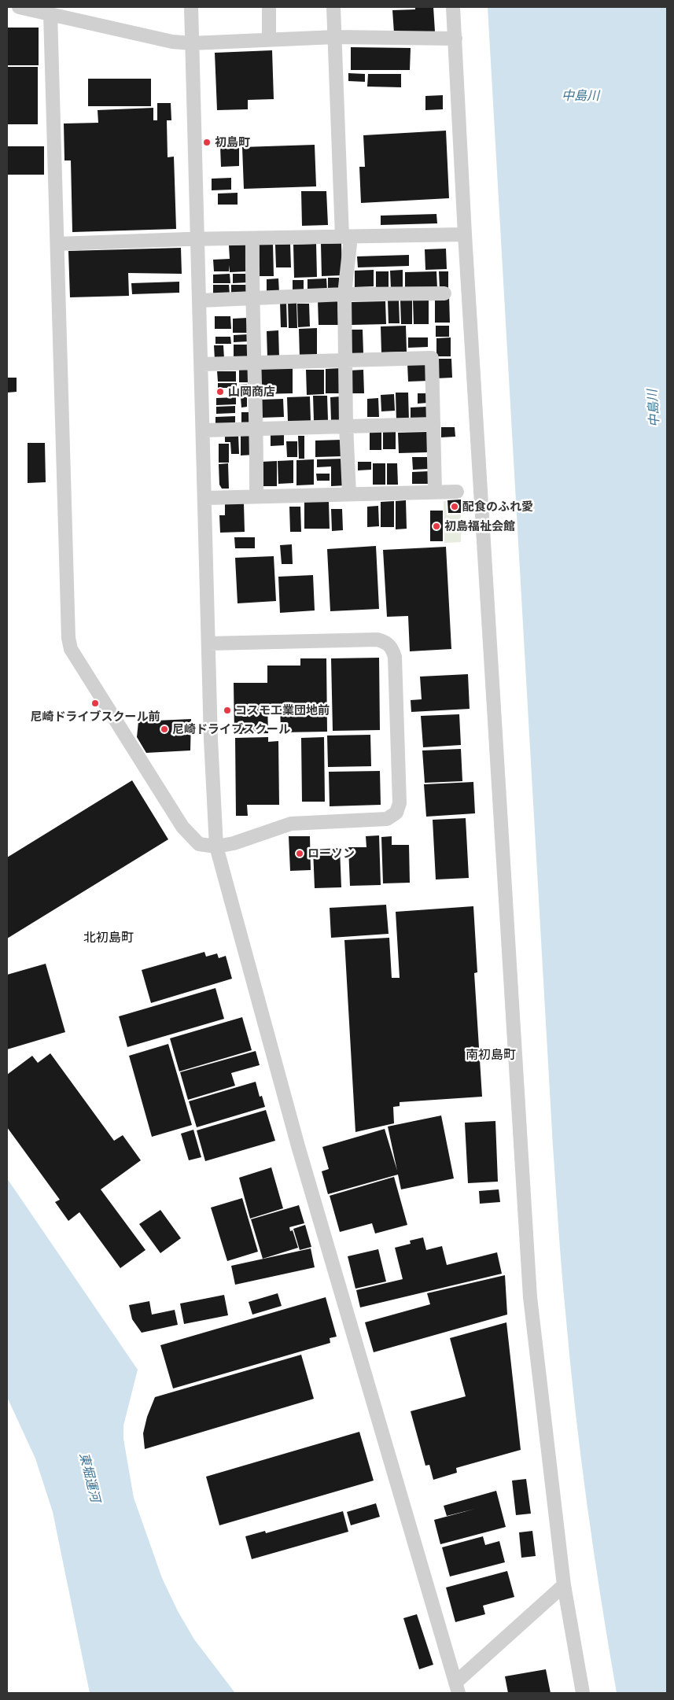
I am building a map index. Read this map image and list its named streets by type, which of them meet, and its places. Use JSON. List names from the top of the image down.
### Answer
{
  "districts": ["北初島町", "南初島町"],
  "water": ["中島川", "東堀運河"],
  "places": [
    "初島町",
    "山岡商店",
    "配食のふれ愛",
    "初島福祉会館",
    "尼崎ドライブスクール前",
    "コスモ工業団地前",
    "尼崎ドライブスクール",
    "ローソン"
  ]
}
